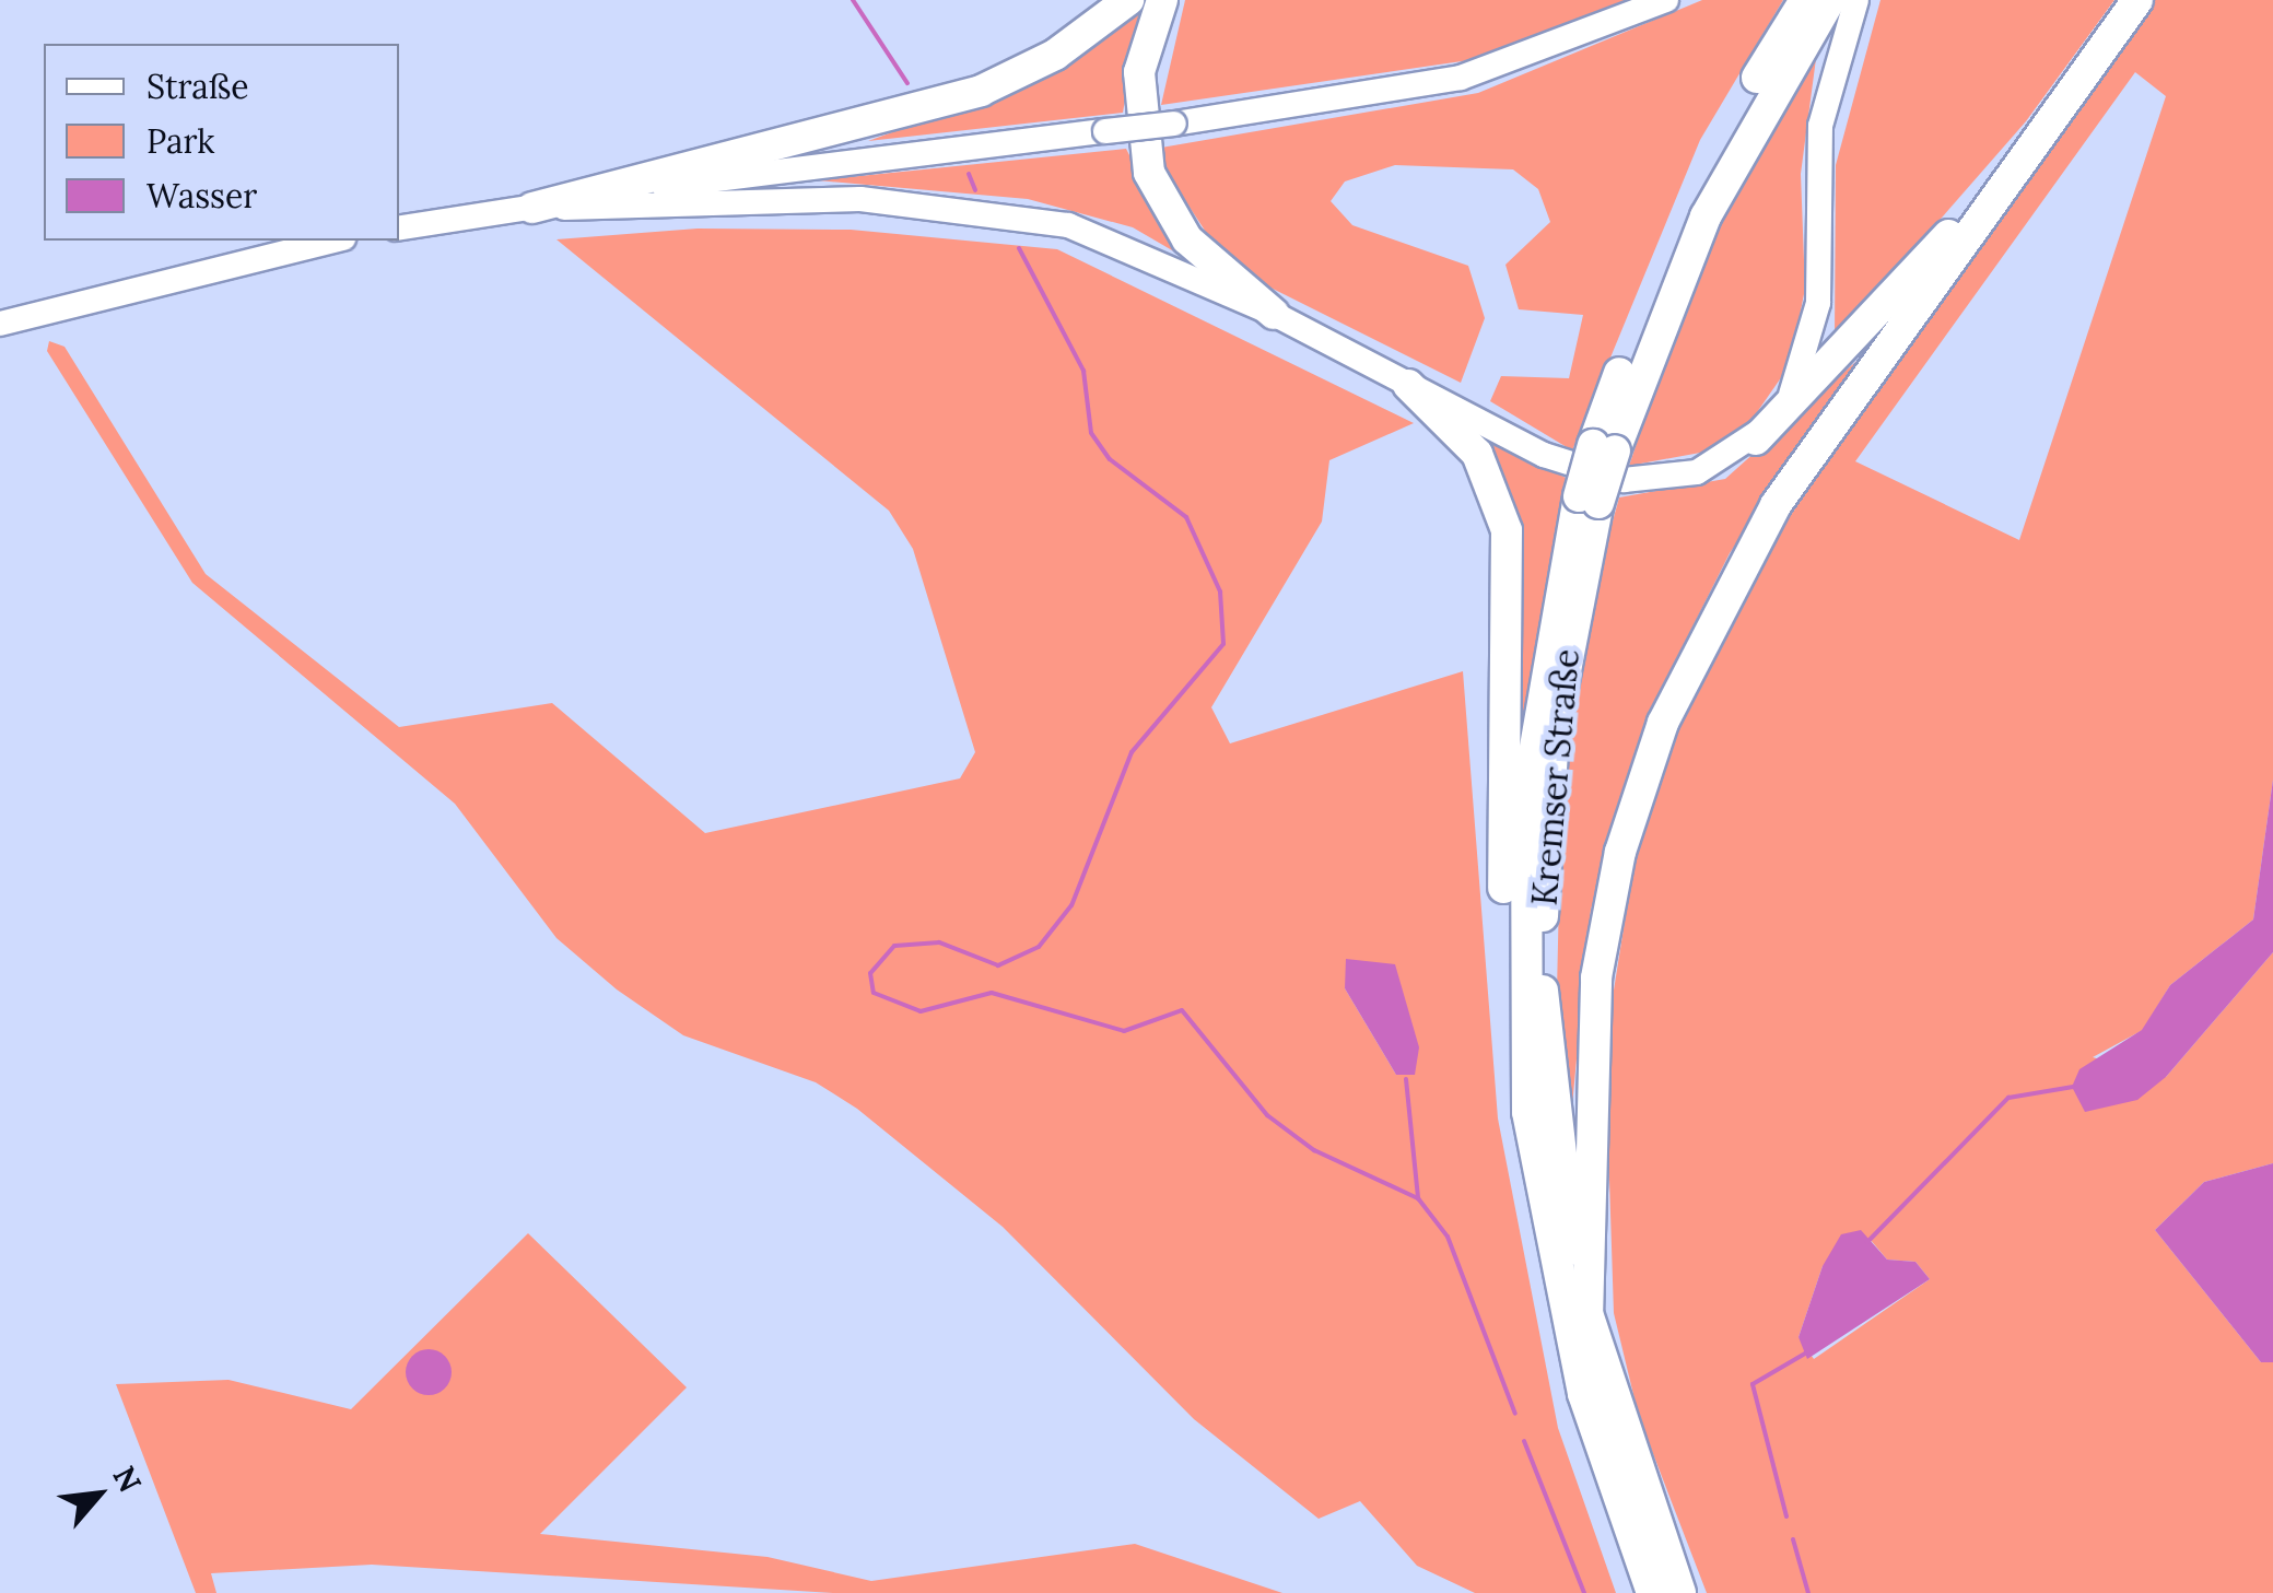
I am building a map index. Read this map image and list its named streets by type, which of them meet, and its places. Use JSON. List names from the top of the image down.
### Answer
{
  "streets": {
    "highway": ["Kremser Straße"]
  },
  "legend": ["Straße", "Park", "Wasser"],
  "north": "top right"
}
